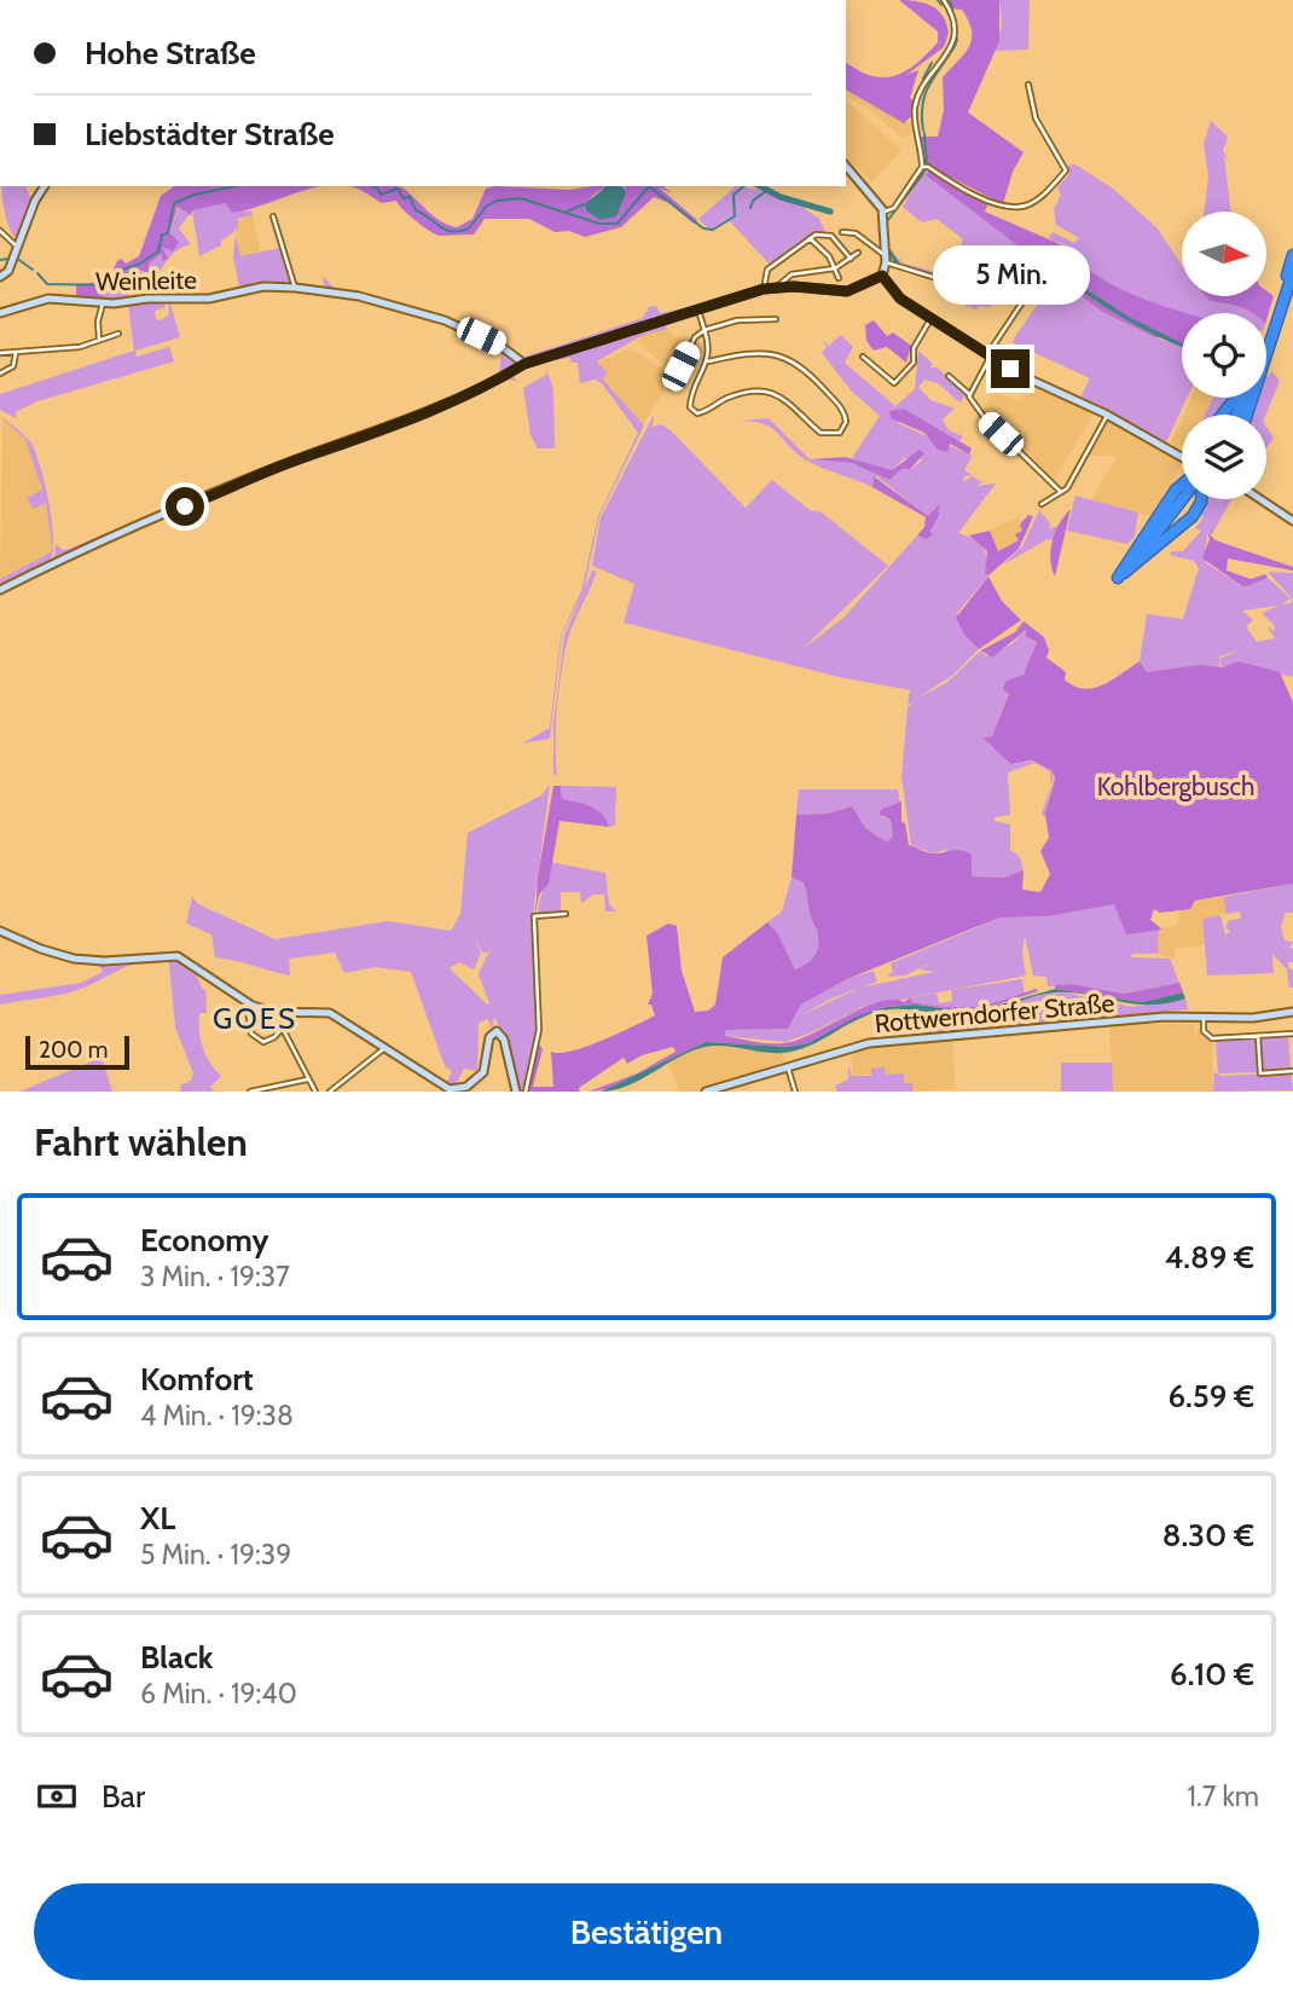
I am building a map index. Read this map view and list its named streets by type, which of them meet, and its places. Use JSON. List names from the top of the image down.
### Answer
{
  "streets": {
    "main road": ["Weinleite", "Rottwerndorfer Straße"]
  },
  "districts": ["GOES"],
  "parks": ["Kohlbergbusch"],
  "scale_bar": "200 m",
  "north": "right",
  "page": {
    "banner": ["Hohe Straße", "Liebstädter Straße"],
    "bubble": "5 Min.",
    "scale": "200 m",
    "heading": "Fahrt wählen",
    "list": [
      {
        "name": "Economy",
        "note": "3 Min. · 19:37",
        "value": "4.89 €"
      },
      {
        "name": "Komfort",
        "note": "4 Min. · 19:38",
        "value": "6.59 €"
      },
      {
        "name": "XL",
        "note": "5 Min. · 19:39",
        "value": "8.30 €"
      },
      {
        "name": "Black",
        "note": "6 Min. · 19:40",
        "value": "6.10 €"
      }
    ],
    "pay": ["Bar", "1.7 km"],
    "buttons": "Bestätigen"
  }
}
